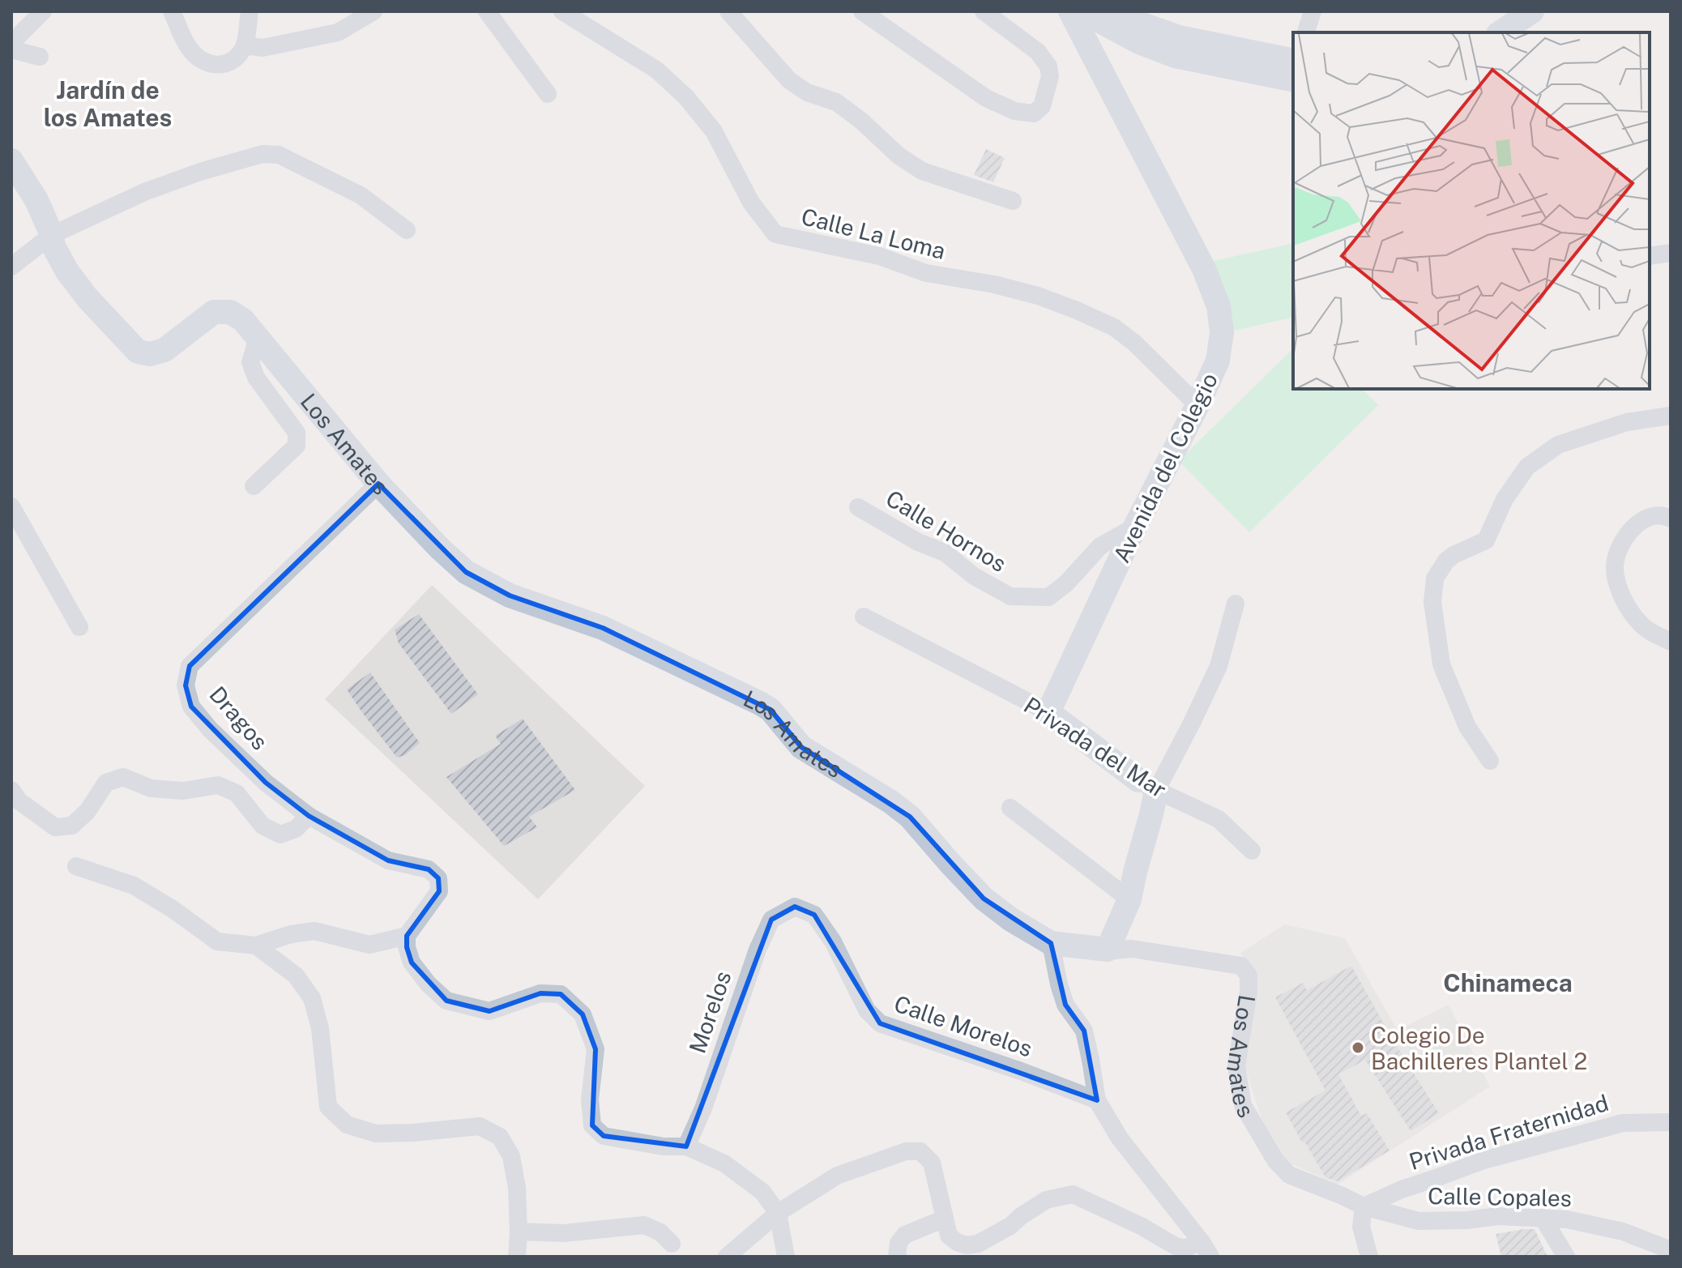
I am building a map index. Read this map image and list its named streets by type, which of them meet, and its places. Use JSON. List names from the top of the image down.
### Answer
{
  "streets": {
    "street": [
      "Calle La Loma",
      "Los Amates",
      "Avenida del Colegio",
      "Calle Hornos",
      "Dragos",
      "Privada del Mar",
      "Morelos",
      "Calle Morelos",
      "Privada Fraternidad",
      "Calle Copales"
    ]
  },
  "crossings": [
    ["Calle La Loma", "Avenida del Colegio"],
    ["Los Amates", "Dragos"],
    ["Los Amates", "Privada Fraternidad"],
    ["Los Amates", "Calle Copales"],
    ["Avenida del Colegio", "Calle Hornos"],
    ["Avenida del Colegio", "Privada del Mar"],
    ["Morelos", "Calle Morelos"],
    ["Privada Fraternidad", "Calle Copales"]
  ],
  "districts": ["Jardín de los Amates", "Chinameca"],
  "places": ["Colegio De Bachilleres Plantel 2"]
}
